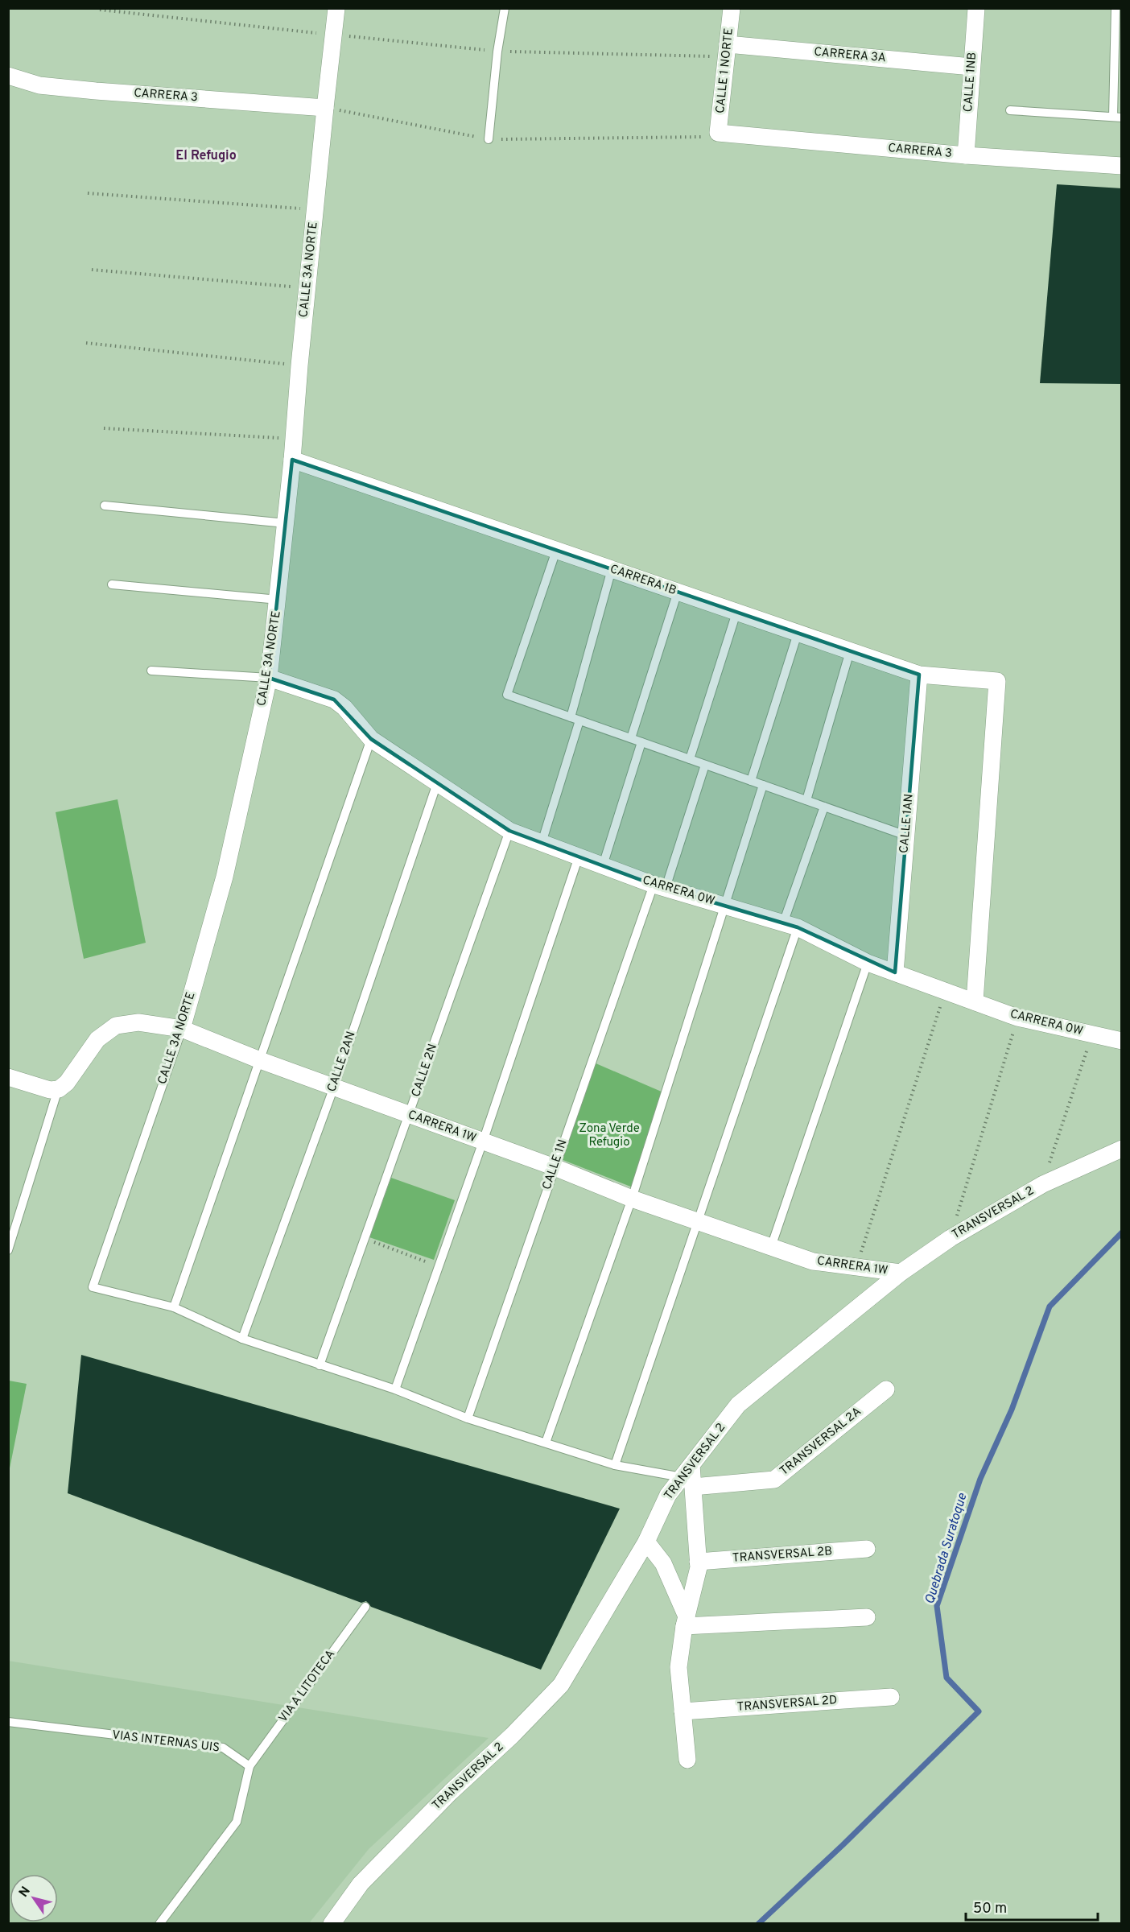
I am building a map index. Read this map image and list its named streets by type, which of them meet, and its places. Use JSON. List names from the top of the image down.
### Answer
{
  "streets": {
    "street": [
      "CARRERA 3A",
      "CALLE 1 NORTE",
      "CALLE 1NB",
      "CARRERA 3",
      "CALLE 3A NORTE",
      "CARRERA 1B",
      "CALLE 1AN",
      "CARRERA 0W",
      "CARRERA 1W",
      "TRANSVERSAL 2",
      "TRANSVERSAL 2A",
      "TRANSVERSAL 2B",
      "TRANSVERSAL 2D"
    ],
    "lane": [
      "CALLE 2AN",
      "CALLE 2N",
      "CALLE 1N",
      "VIA A LITOTECA",
      "VIAS INTERNAS UIS"
    ]
  },
  "crossings": [
    ["CARRERA 3A", "CALLE 1 NORTE"],
    ["CARRERA 3A", "CALLE 1NB"],
    ["CALLE 1 NORTE", "CARRERA 3"],
    ["CALLE 1NB", "CARRERA 3"],
    ["CARRERA 3", "CALLE 3A NORTE"],
    ["CALLE 3A NORTE", "CARRERA 1B"],
    ["CALLE 3A NORTE", "CARRERA 0W"],
    ["CALLE 3A NORTE", "CARRERA 1W"],
    ["CARRERA 1B", "CALLE 1AN"],
    ["CARRERA 1B", "CARRERA 0W"],
    ["CALLE 1AN", "CARRERA 0W"],
    ["CARRERA 0W", "CALLE 2AN"],
    ["CARRERA 0W", "CALLE 2N"],
    ["CARRERA 0W", "CALLE 1N"],
    ["CALLE 2AN", "CARRERA 1W"],
    ["CALLE 2N", "CARRERA 1W"],
    ["CARRERA 1W", "CALLE 1N"],
    ["CARRERA 1W", "TRANSVERSAL 2"],
    ["TRANSVERSAL 2", "TRANSVERSAL 2A"],
    ["VIA A LITOTECA", "VIAS INTERNAS UIS"]
  ],
  "districts": ["El Refugio"],
  "water": ["Quebrada Suratoque"],
  "parks": ["Zona Verde Refugio"],
  "scale_bar": "50 m",
  "north": "top left"
}
